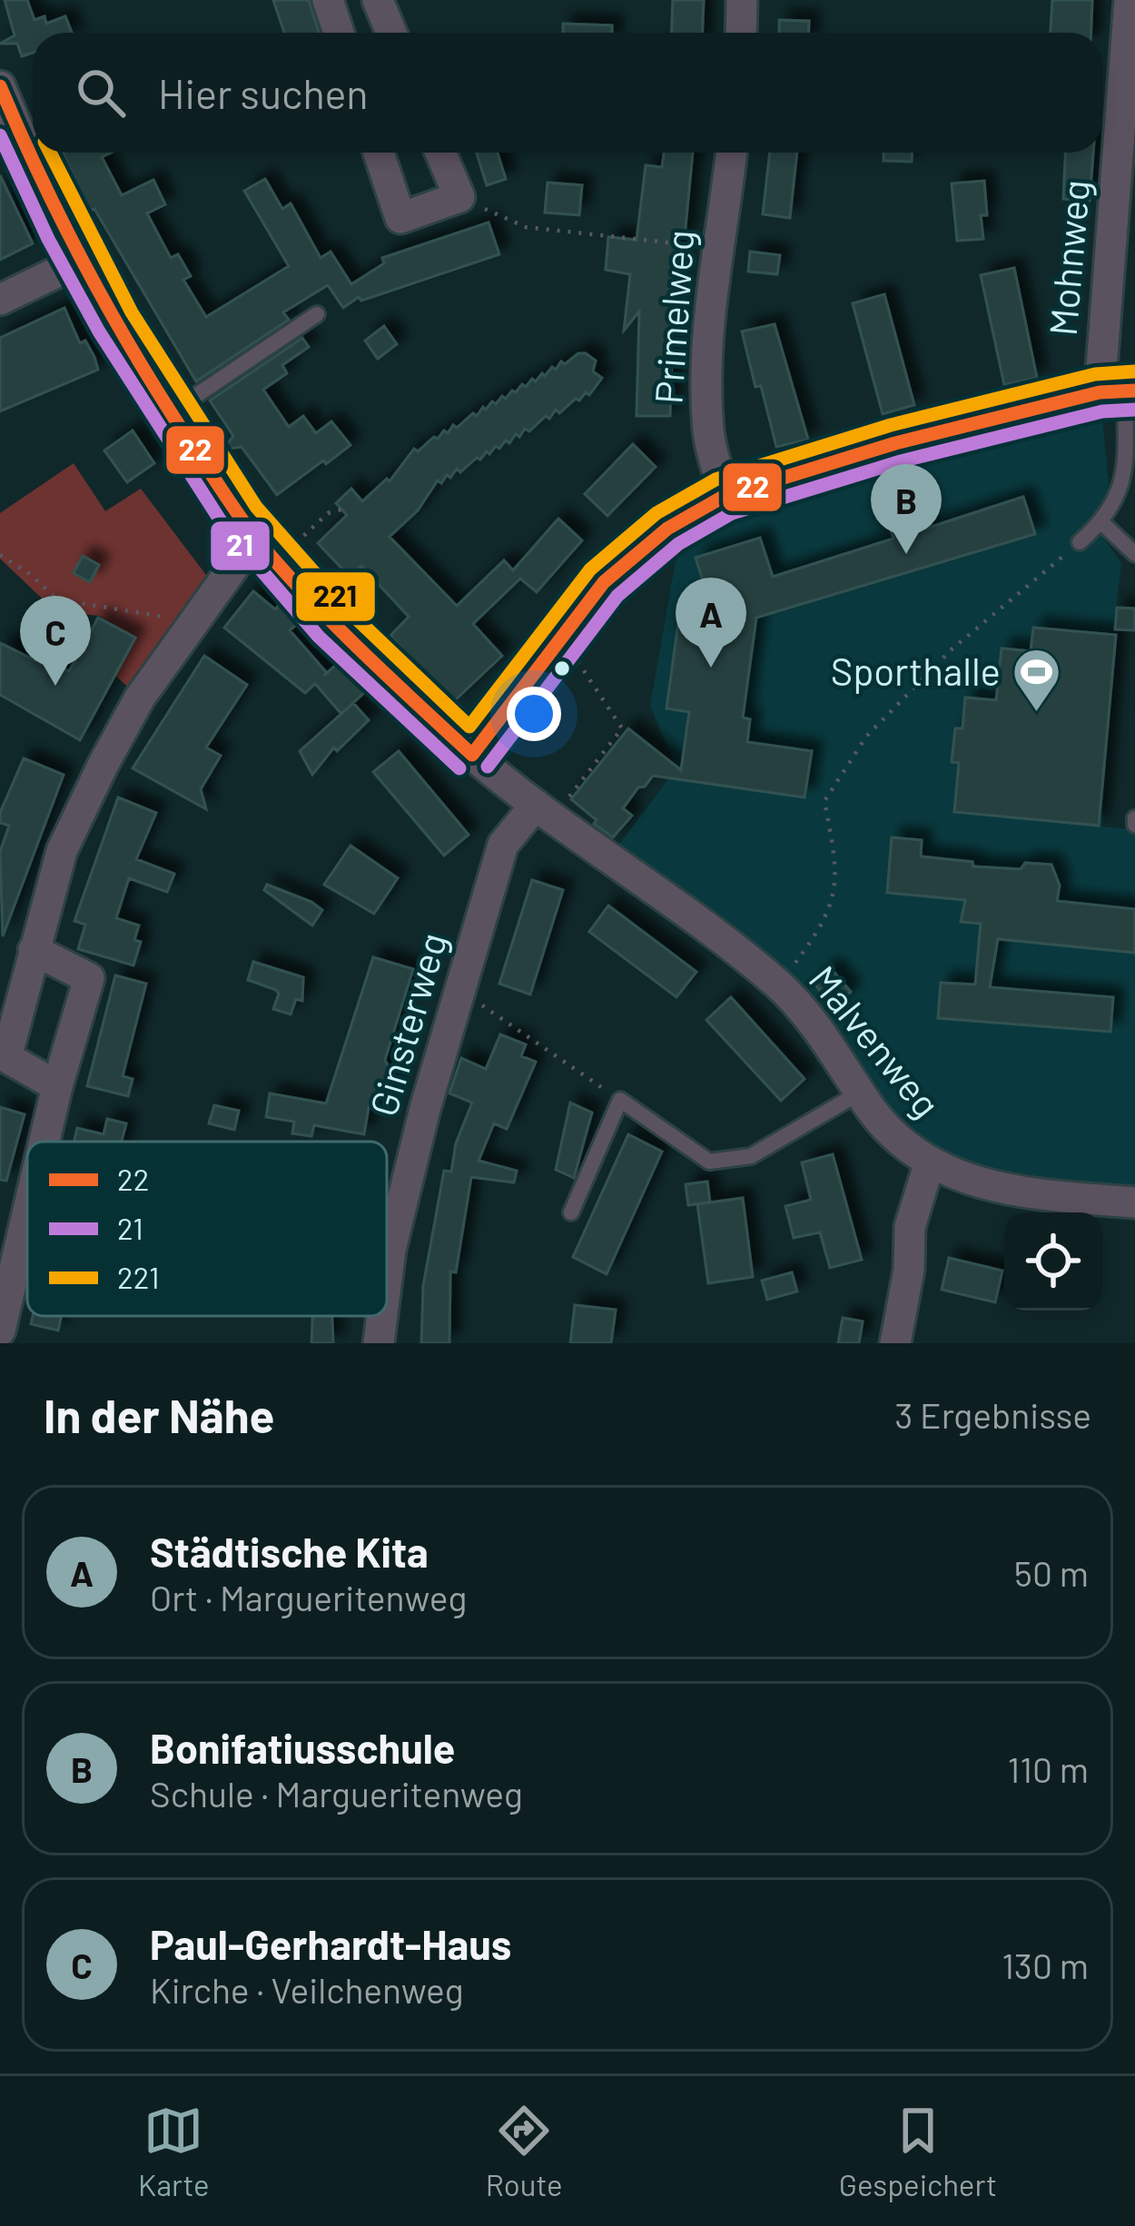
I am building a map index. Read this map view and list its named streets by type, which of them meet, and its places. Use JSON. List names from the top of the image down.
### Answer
{
  "streets": {
    "street": [
      "Mohnweg",
      "Primelweg",
      "Ginsterweg",
      "Malvenweg"
    ]
  },
  "crossings": [
    ["Ginsterweg", "Malvenweg"]
  ],
  "places": {
    "sports": ["Sporthalle"]
  },
  "lines": ["transit line 22", "transit line 21", "transit line 221"],
  "legend": ["22", "21", "221"],
  "page": {
    "search": "Hier suchen",
    "pins": ["B", "A", "C"],
    "heading": ["In der Nähe", "3 Ergebnisse"],
    "list": [
      {
        "mark": "A",
        "name": "Städtische Kita",
        "note": "Ort · Margueritenweg",
        "value": "50 m"
      },
      {
        "mark": "B",
        "name": "Bonifatiusschule",
        "note": "Schule · Margueritenweg",
        "value": "110 m"
      },
      {
        "mark": "C",
        "name": "Paul-Gerhardt-Haus",
        "note": "Kirche · Veilchenweg",
        "value": "130 m"
      }
    ],
    "nav": ["Karte", "Route", "Gespeichert"]
  }
}
